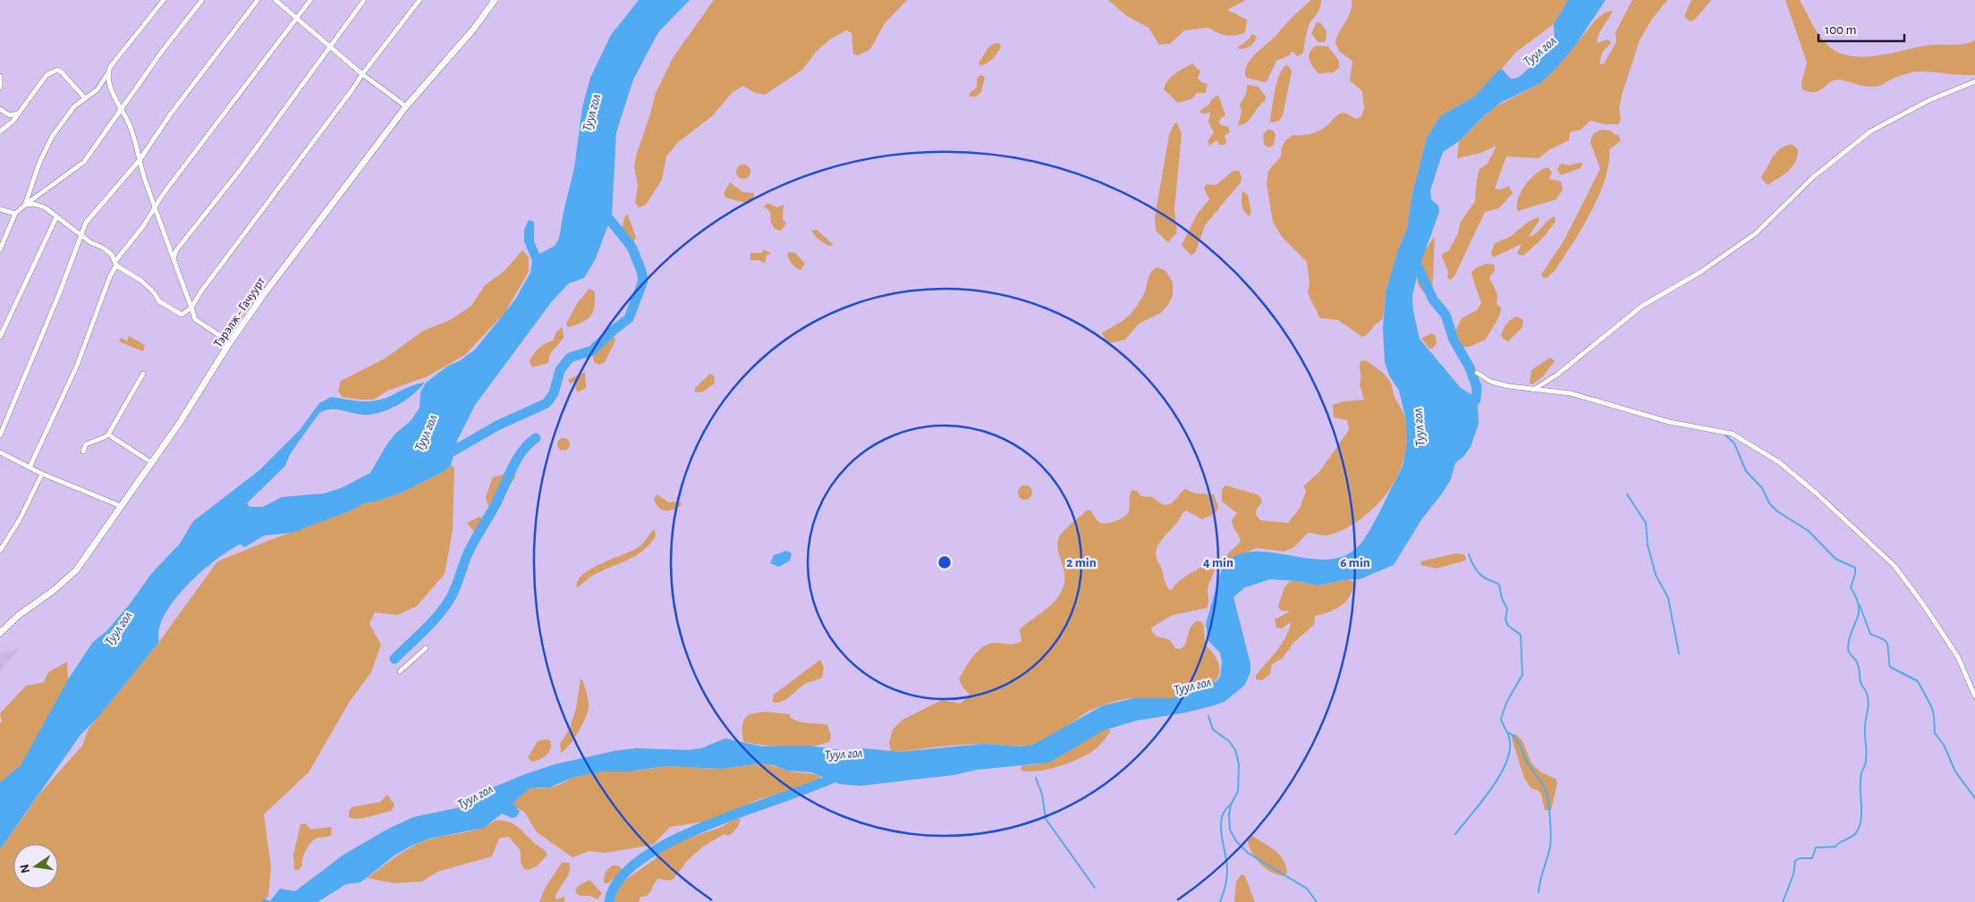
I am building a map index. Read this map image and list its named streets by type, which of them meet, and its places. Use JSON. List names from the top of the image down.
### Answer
{
  "streets": {
    "main road": ["Тэрэлж - Гачуурт"]
  },
  "water": ["Туул гол"],
  "scale_bar": "100 m",
  "north": "left",
  "rings": ["2 min", "4 min", "6 min"]
}
